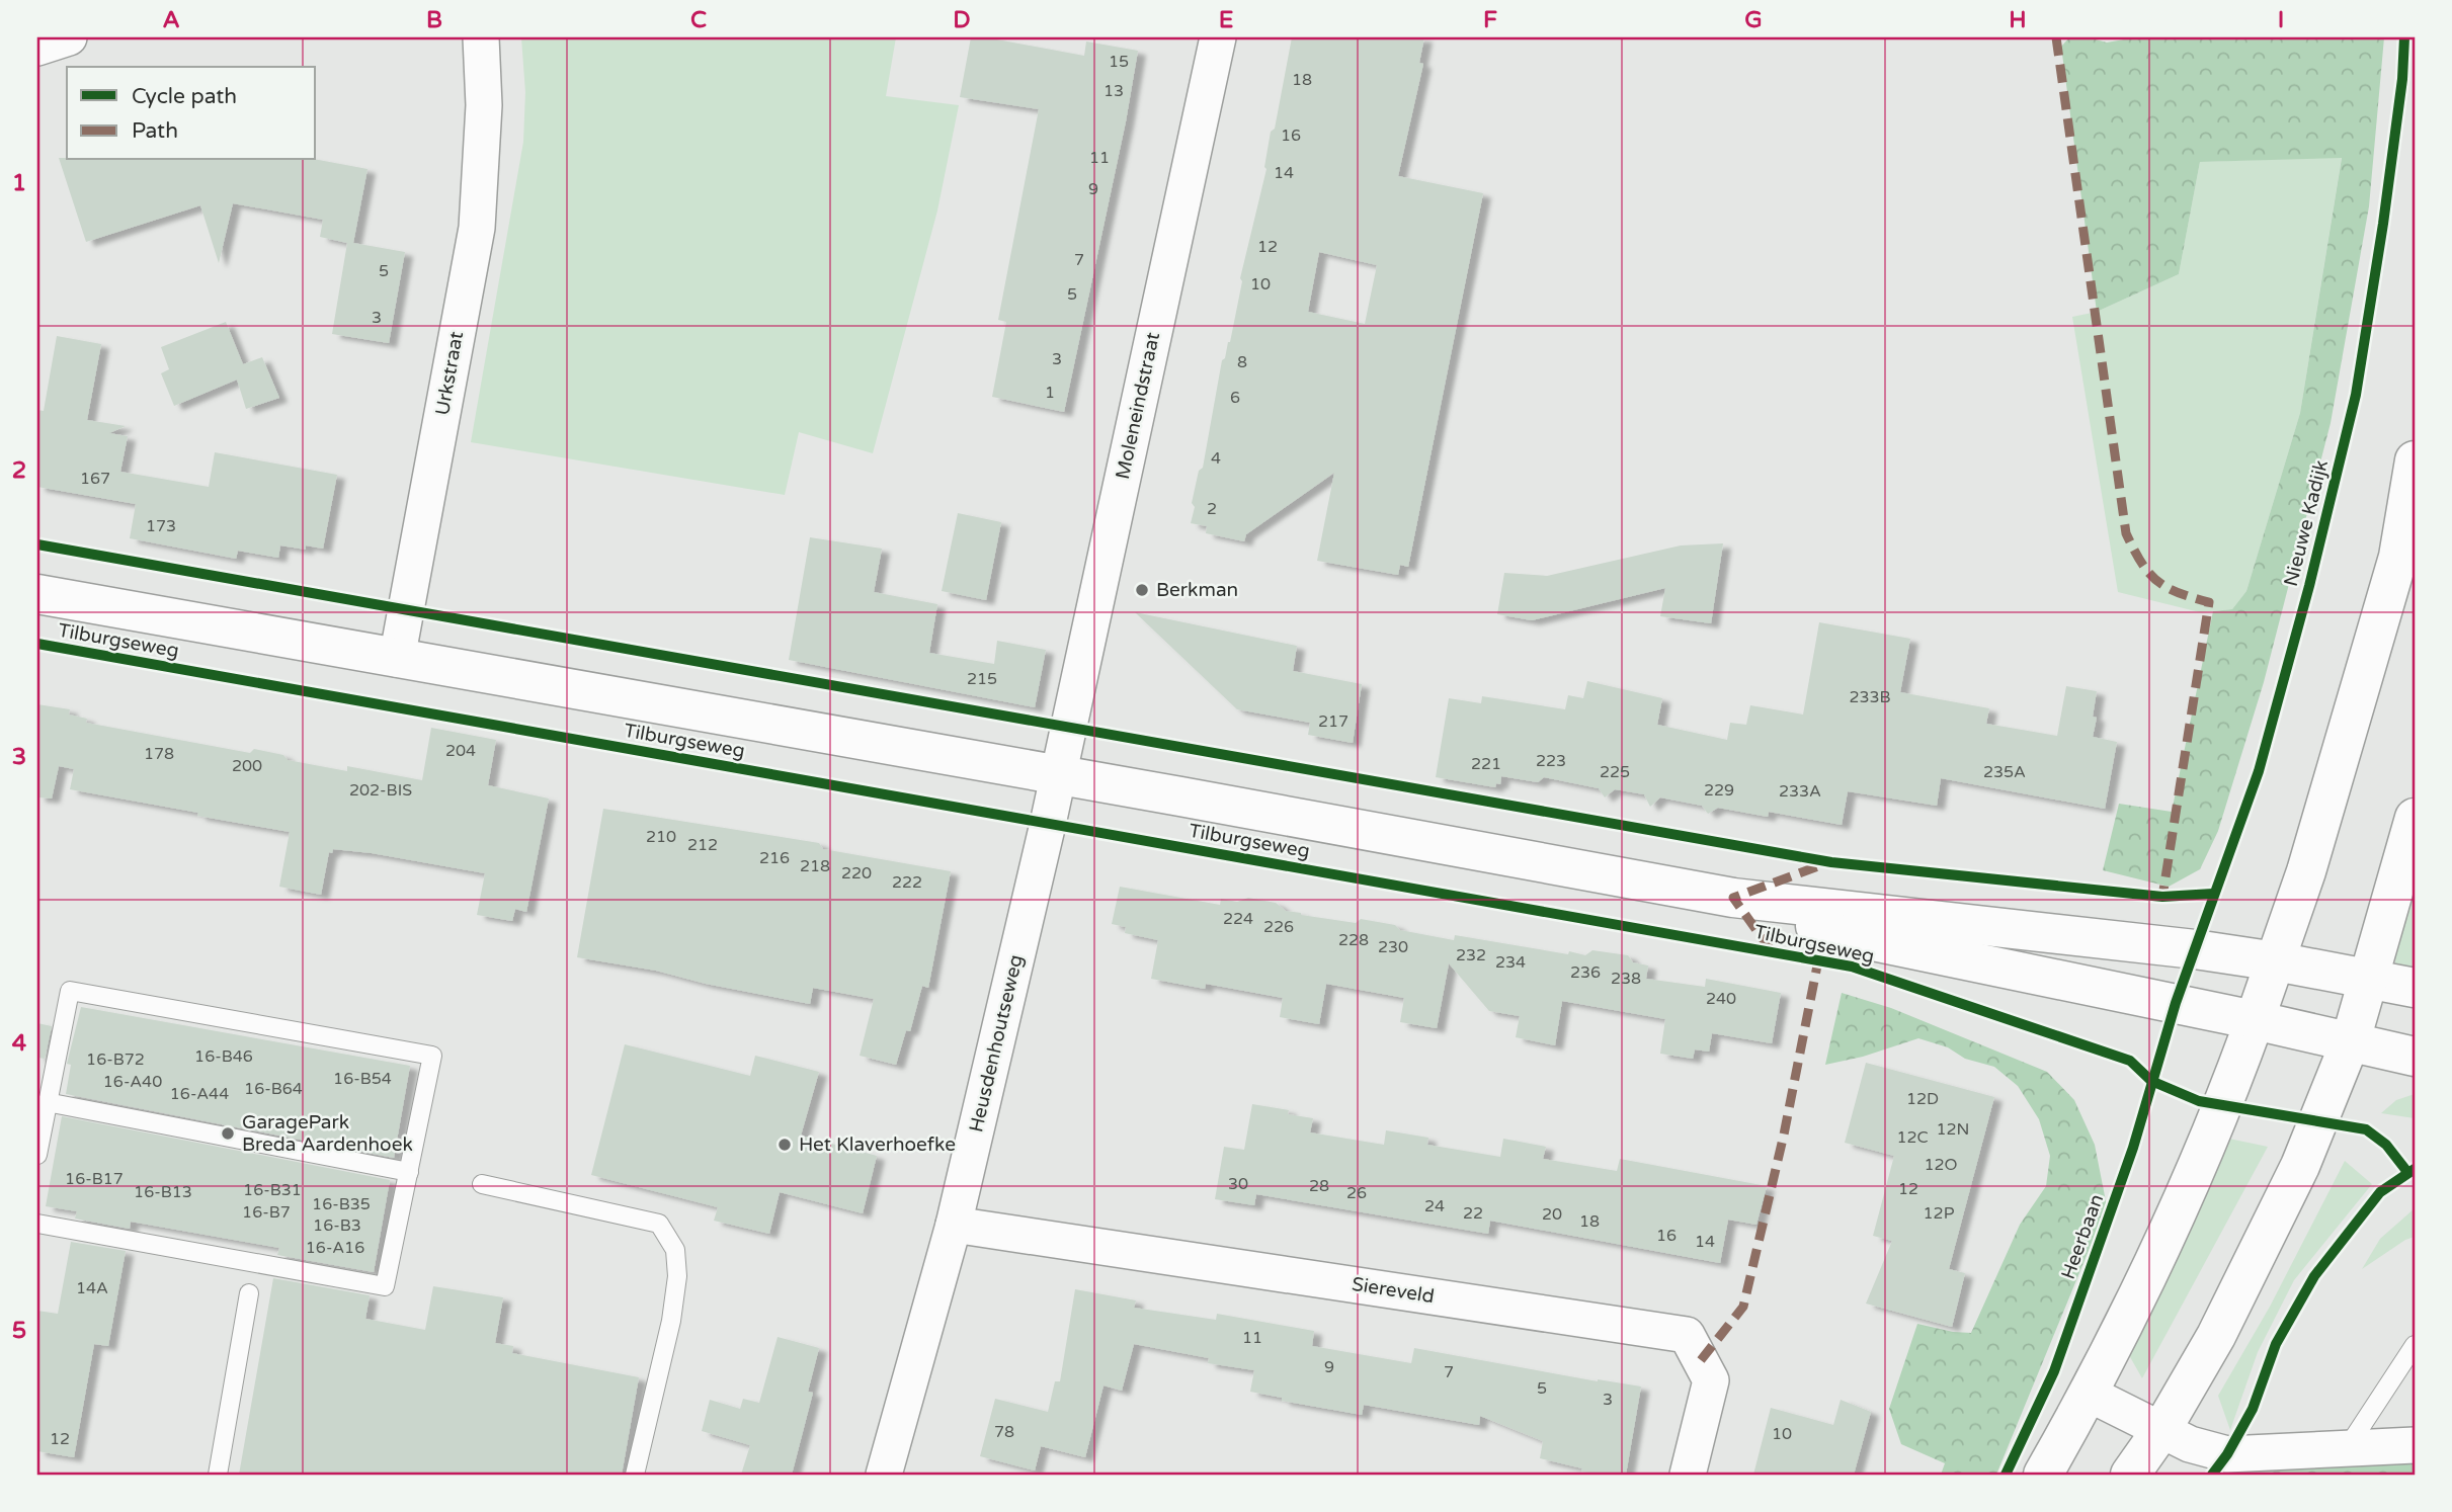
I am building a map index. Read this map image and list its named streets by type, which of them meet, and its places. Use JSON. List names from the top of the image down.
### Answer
{
  "streets": {
    "main road": ["Tilburgseweg"],
    "street": [
      "Urkstraat",
      "Moleneindstraat",
      "Heusdenhoutseweg",
      "Siereveld"
    ],
    "cycle path": ["Nieuwe Kadijk"]
  },
  "crossings": [
    ["Urkstraat", "Tilburgseweg"],
    ["Moleneindstraat", "Tilburgseweg"],
    ["Moleneindstraat", "Heusdenhoutseweg"],
    ["Tilburgseweg", "Heusdenhoutseweg"],
    ["Heusdenhoutseweg", "Siereveld"]
  ],
  "places": ["Berkman", "GaragePark Breda Aardenhoek", "Het Klaverhoefke"],
  "house_numbers": [
    "15",
    "18",
    "13",
    "16",
    "11",
    "14",
    "9",
    "12",
    "7",
    "5",
    "10",
    "5",
    "3",
    "3",
    "8",
    "1",
    "6",
    "4",
    "167",
    "2",
    "173",
    "215",
    "233B",
    "217",
    "204",
    "178",
    "223",
    "221",
    "200",
    "225",
    "235A",
    "202-BIS",
    "229",
    "233A",
    "210",
    "212",
    "216",
    "218",
    "220",
    "222",
    "224",
    "226",
    "228",
    "230",
    "232",
    "234",
    "236",
    "238",
    "240",
    "16-B46",
    "16-B72",
    "16-B54",
    "16-A40",
    "16-B64",
    "16-A44",
    "12D",
    "12N",
    "12C",
    "12O",
    "16-B17",
    "30",
    "28",
    "12",
    "16-B31",
    "16-B13",
    "26",
    "16-B35",
    "24",
    "16-B7",
    "22",
    "12P",
    "20",
    "18",
    "16-B3",
    "16",
    "14",
    "16-A16",
    "14A",
    "11",
    "9",
    "7",
    "5",
    "3",
    "78",
    "10",
    "12"
  ],
  "legend": ["Cycle path", "Path"],
  "grid": {
    "columns": [
      "A",
      "B",
      "C",
      "D",
      "E",
      "F",
      "G",
      "H",
      "I"
    ],
    "rows": [
      "1",
      "2",
      "3",
      "4",
      "5"
    ]
  }
}
